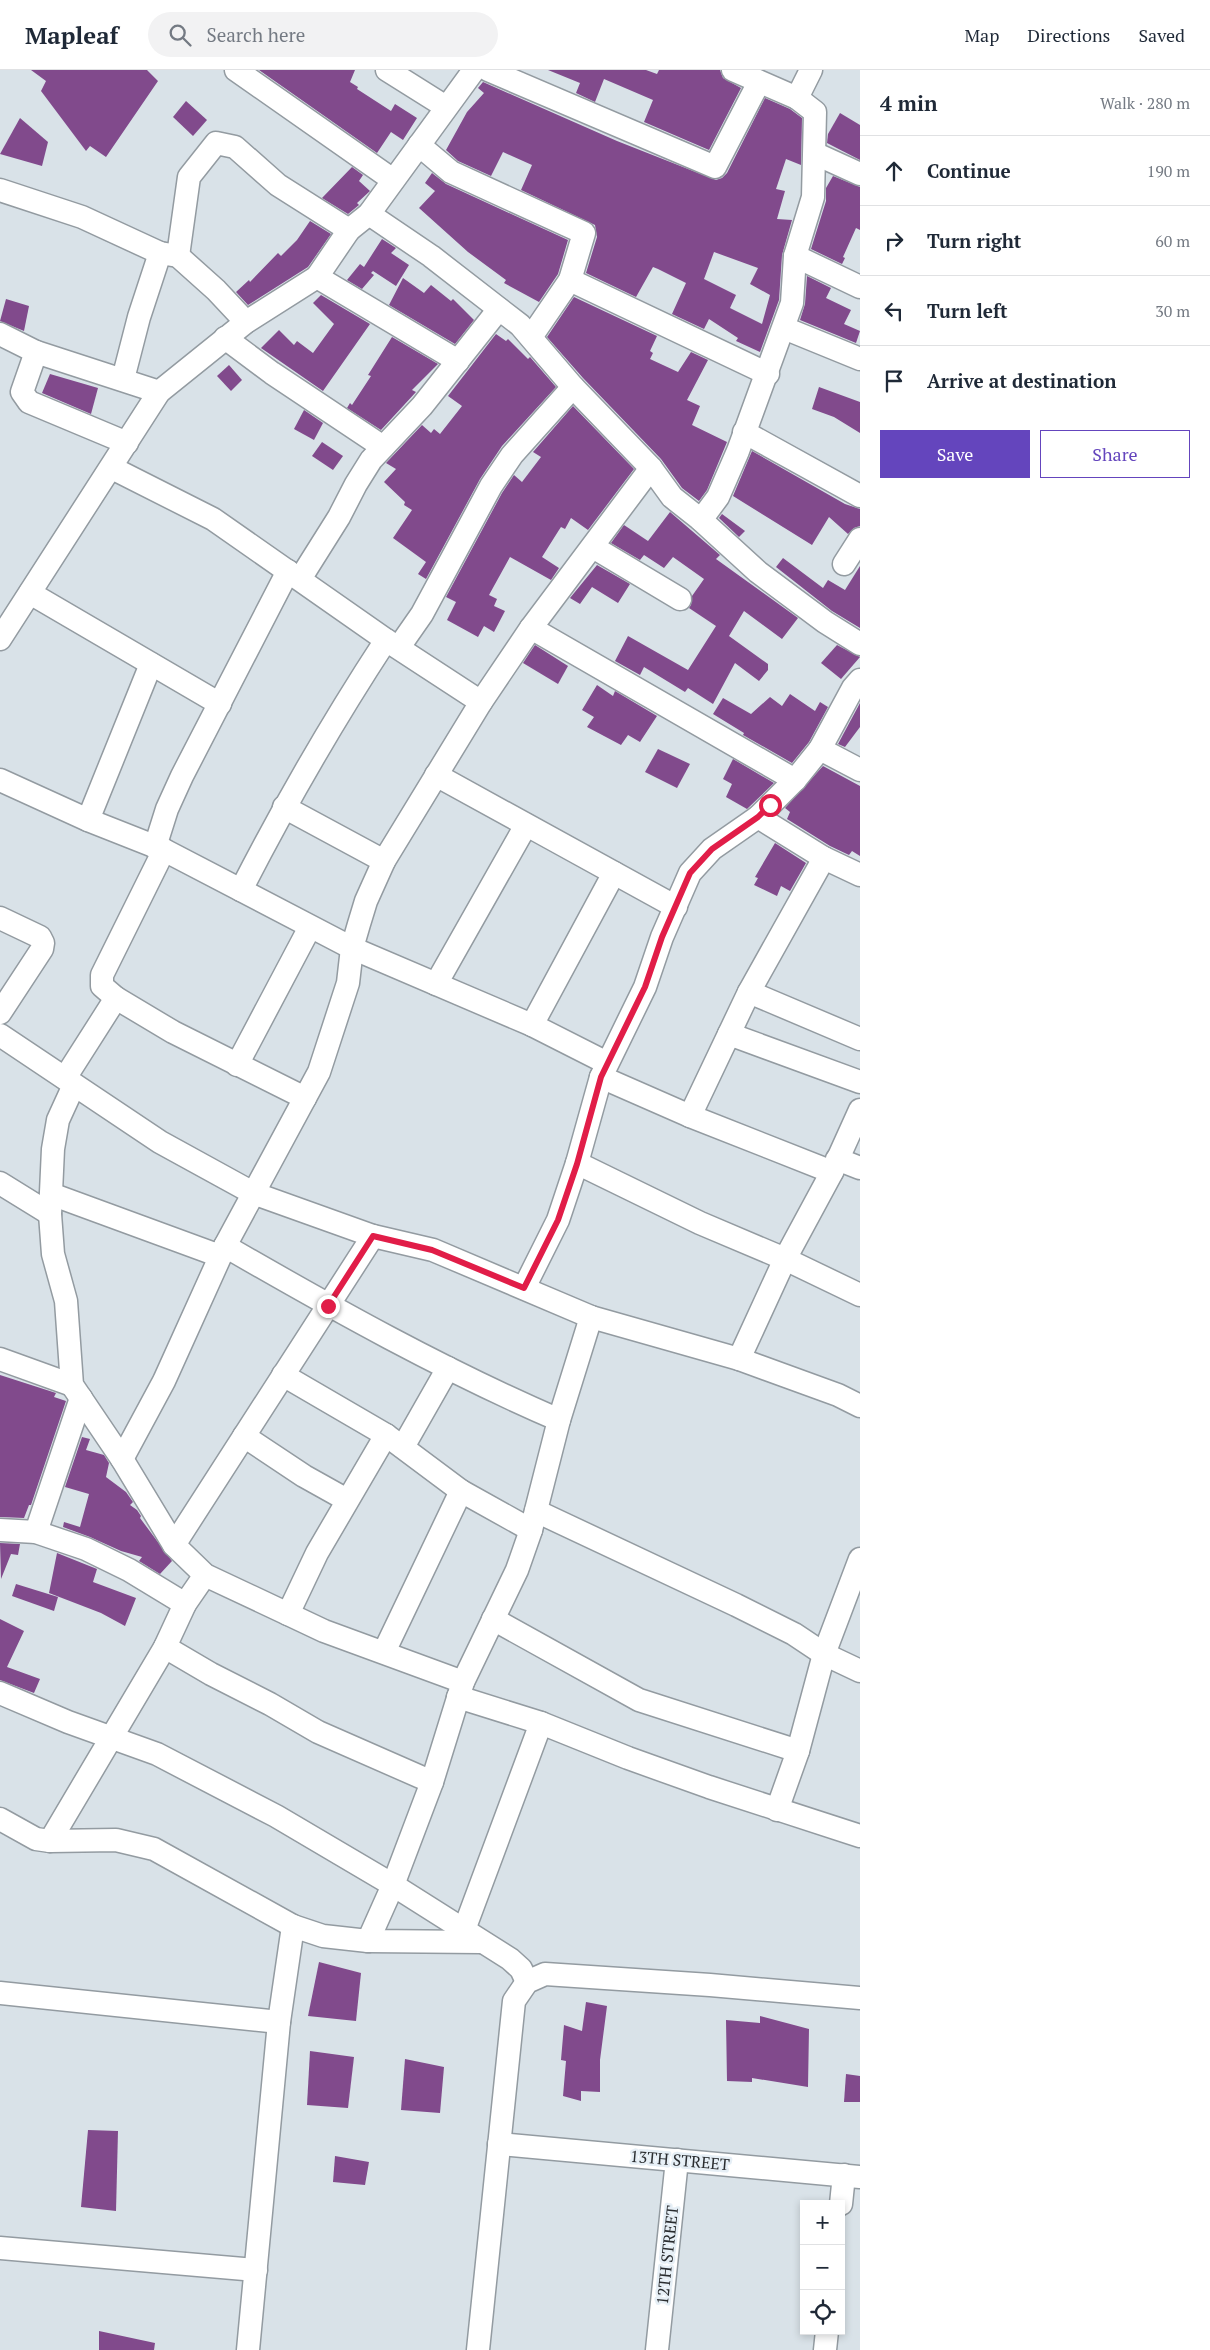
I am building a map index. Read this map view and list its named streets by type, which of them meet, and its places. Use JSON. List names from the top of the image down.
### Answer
{
  "streets": {
    "street": ["13TH STREET", "12TH STREET"]
  },
  "crossings": [
    ["13TH STREET", "12TH STREET"]
  ],
  "page": {
    "header": "Mapleaf",
    "search": "Search here",
    "nav": ["Map", "Directions", "Saved"],
    "heading": ["4 min", "Walk · 280 m"],
    "list": [
      ["Continue", "190 m"],
      ["Turn right", "60 m"],
      ["Turn left", "30 m"],
      "Arrive at destination"
    ],
    "buttons": ["Save", "Share"],
    "map_buttons": ["+", "−"]
  }
}
